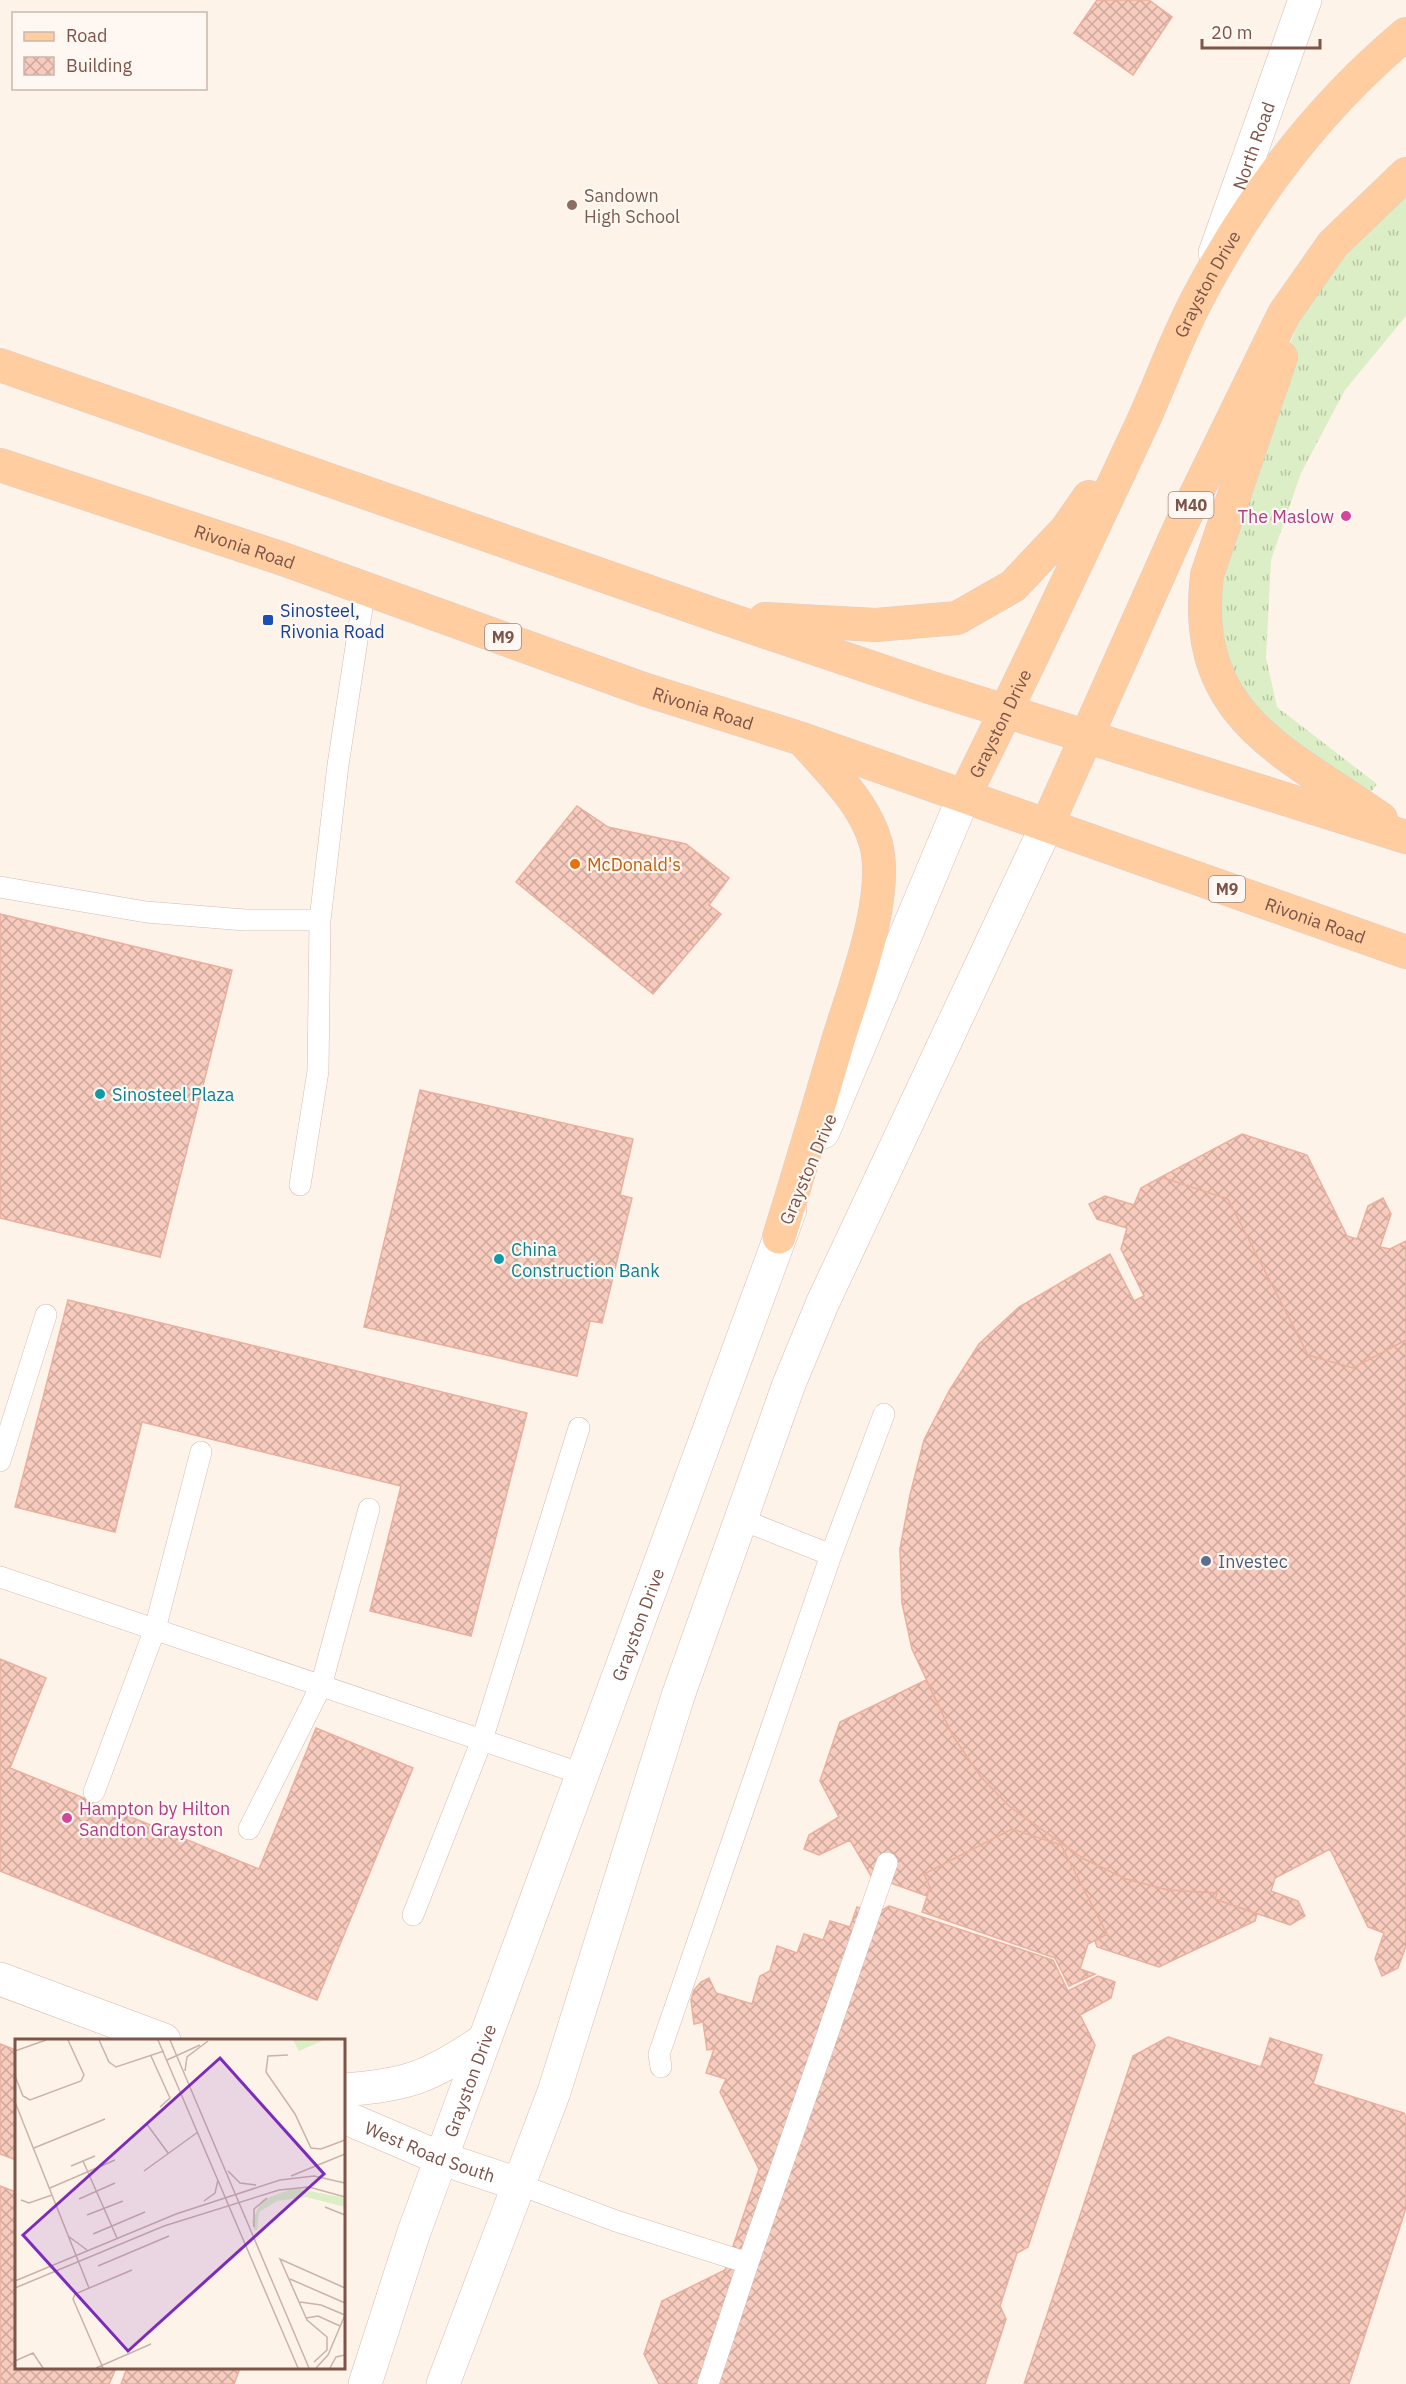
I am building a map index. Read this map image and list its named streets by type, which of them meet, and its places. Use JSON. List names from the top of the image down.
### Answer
{
  "streets": {
    "main road": [
      "North Road",
      "Grayston Drive",
      "M40",
      "Rivonia Road",
      "M9",
      "West Road South"
    ]
  },
  "crossings": [
    ["North Road", "Grayston Drive"],
    ["Grayston Drive", "Rivonia Road"],
    ["Grayston Drive", "West Road South"],
    ["M40", "Rivonia Road"],
    ["M40", "West Road South"]
  ],
  "places": {
    "other": [
      "Sandown High School",
      "The Maslow",
      "McDonald's",
      "Sinosteel Plaza",
      "China Construction Bank",
      "Investec",
      "Hampton by Hilton Sandton Grayston"
    ],
    "transit": ["Sinosteel, Rivonia Road"]
  },
  "legend": ["Road", "Building"],
  "scale_bar": "20 m"
}
